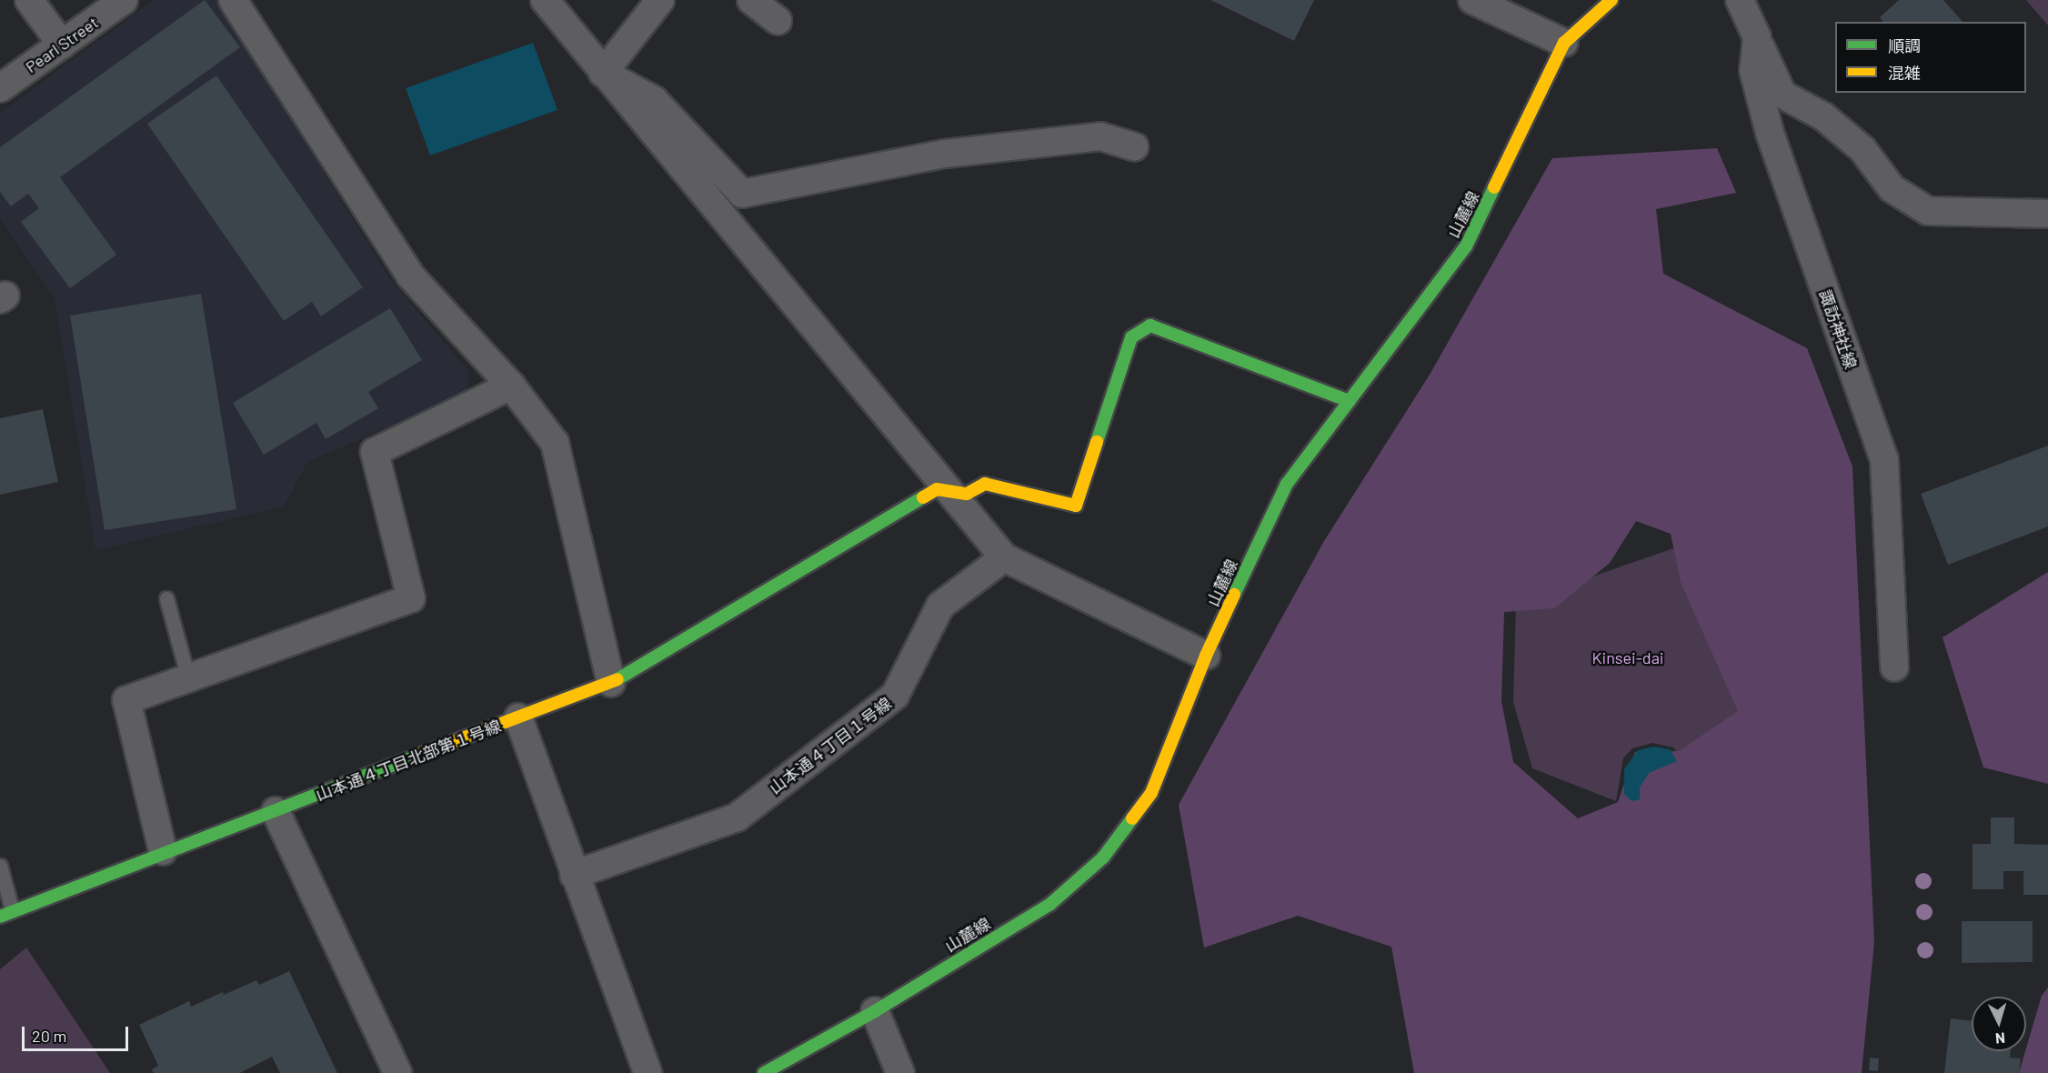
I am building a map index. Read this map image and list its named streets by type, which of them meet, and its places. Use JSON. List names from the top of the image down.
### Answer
{
  "streets": {
    "street": [
      "Pearl Street",
      "山麓線",
      "諏訪神社線",
      "山本通４丁目１号線",
      "山本通４丁目北部第１号線"
    ]
  },
  "crossings": [
    ["山本通４丁目１号線", "山本通４丁目北部第１号線"]
  ],
  "parks": ["Kinsei-dai"],
  "legend": ["順調", "混雑"],
  "scale_bar": "20 m",
  "north": "bottom"
}
